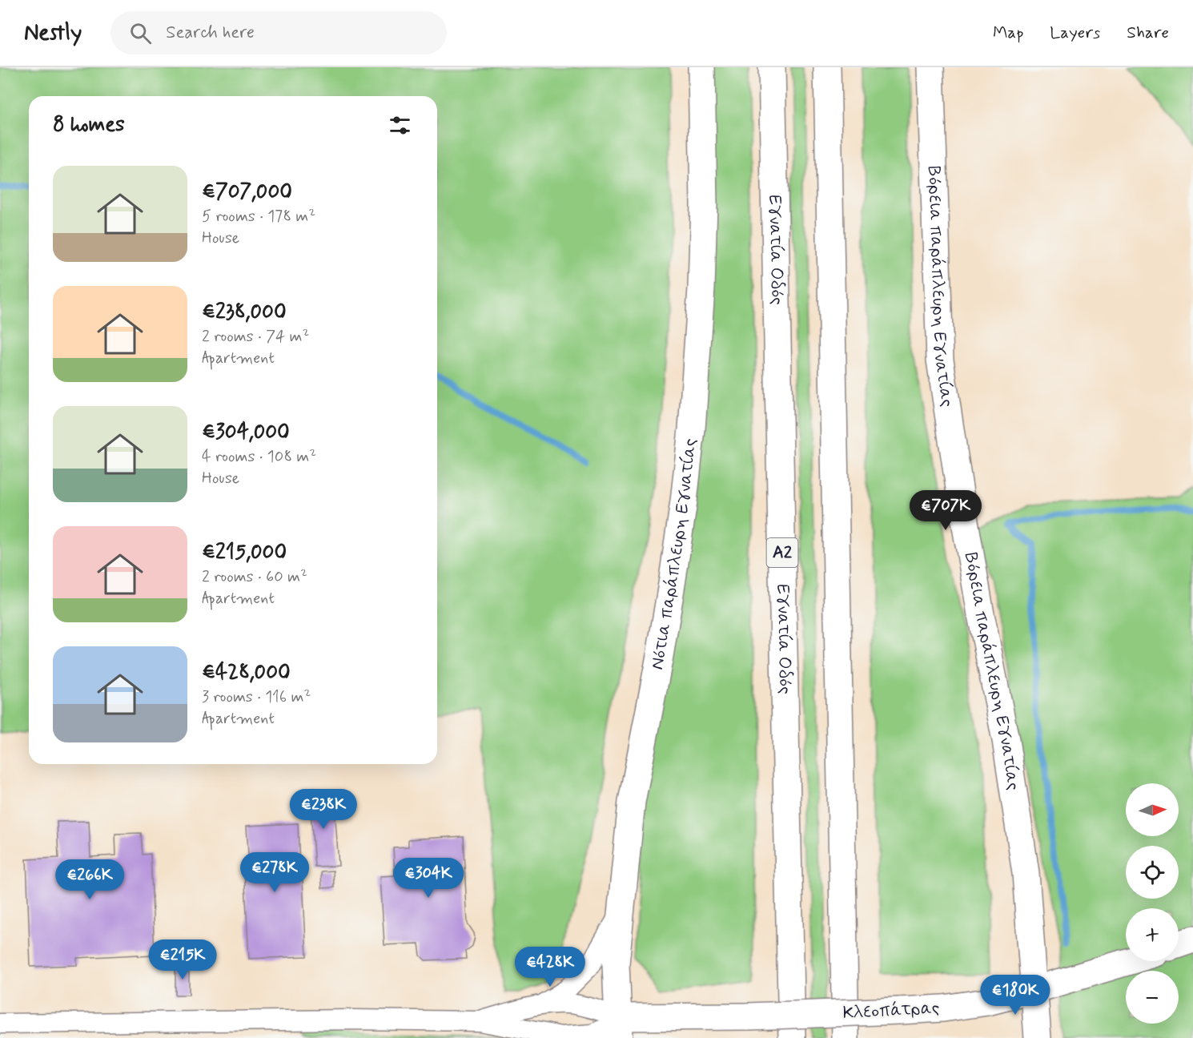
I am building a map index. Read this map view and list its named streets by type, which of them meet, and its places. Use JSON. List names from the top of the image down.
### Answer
{
  "streets": {
    "main road": [
      "Εγνατία Οδός",
      "Βόρεια παράπλευρη Εγνατίας",
      "Α2",
      "Νότια παράπλευρη Εγνατίας",
      "Κλεοπάτρας"
    ]
  },
  "crossings": [
    ["Βόρεια παράπλευρη Εγνατίας", "Κλεοπάτρας"],
    ["Νότια παράπλευρη Εγνατίας", "Κλεοπάτρας"]
  ],
  "north": "right",
  "page": {
    "header": "Nestly",
    "search": "Search here",
    "nav": ["Map", "Layers", "Share"],
    "heading": "8 homes",
    "list": [
      {
        "name": "€707,000",
        "note": "5 rooms · 178 m² · House"
      },
      {
        "name": "€238,000",
        "note": "2 rooms · 74 m² · Apartment"
      },
      {
        "name": "€304,000",
        "note": "4 rooms · 108 m² · House"
      },
      {
        "name": "€215,000",
        "note": "2 rooms · 60 m² · Apartment"
      },
      {
        "name": "€428,000",
        "note": "3 rooms · 116 m² · Apartment"
      }
    ],
    "price": [
      "€707K",
      "€238K",
      "€278K",
      "€304K",
      "€266K",
      "€215K",
      "€428K",
      "€180K"
    ],
    "map_buttons": ["+", "−"]
  }
}
